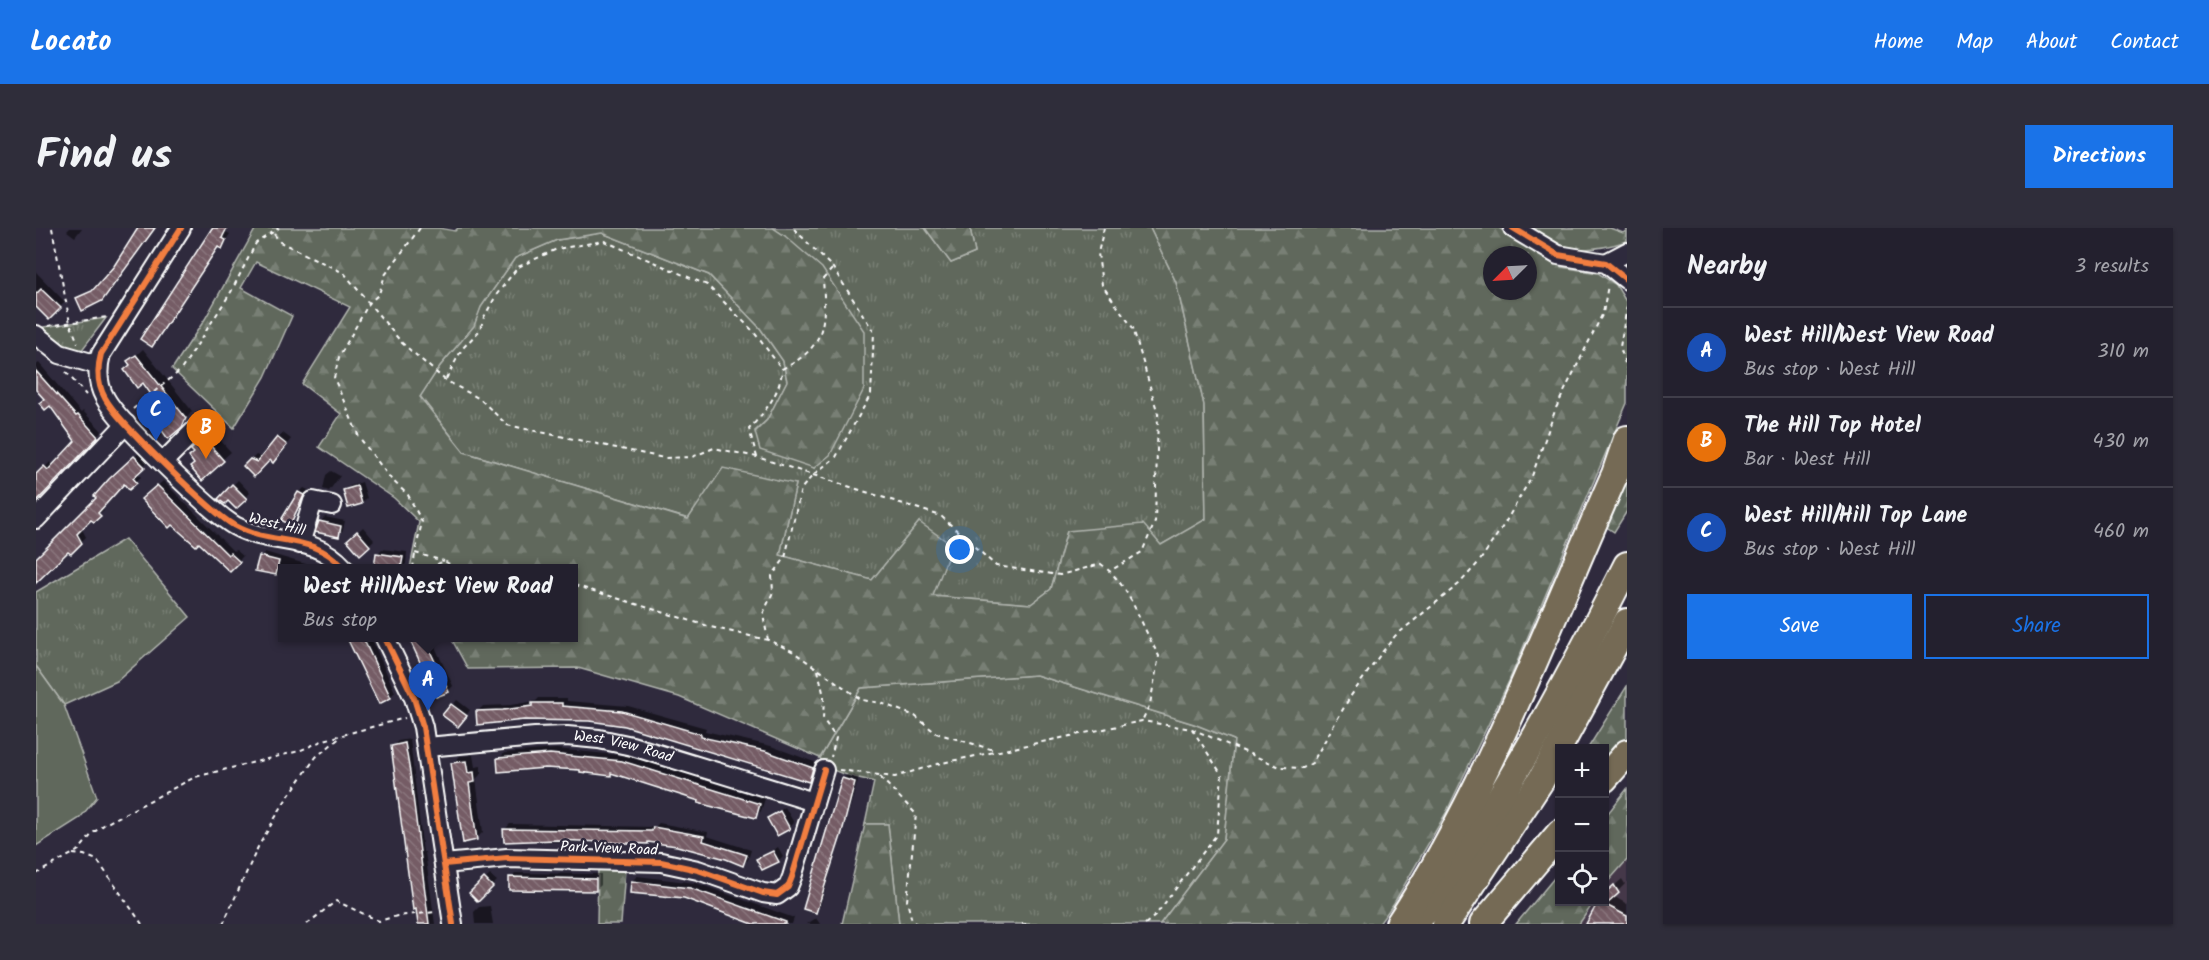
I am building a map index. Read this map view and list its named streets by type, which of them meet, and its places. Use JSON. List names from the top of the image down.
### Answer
{
  "streets": {
    "street": ["West Hill", "West View Road", "Park View Road"]
  },
  "crossings": [
    ["West View Road", "Park View Road"]
  ],
  "north": "bottom left",
  "page": {
    "header": "Locato",
    "nav": [
      "Home",
      "Map",
      "About",
      "Contact"
    ],
    "title": "Find us",
    "buttons": [
      "Directions",
      ["Save", "Share"]
    ],
    "heading": ["Nearby", "3 results"],
    "list": [
      {
        "mark": "A",
        "name": "West Hill/West View Road",
        "note": "Bus stop · West Hill",
        "value": "310 m"
      },
      {
        "mark": "B",
        "name": "The Hill Top Hotel",
        "note": "Bar · West Hill",
        "value": "430 m"
      },
      {
        "mark": "C",
        "name": "West Hill/Hill Top Lane",
        "note": "Bus stop · West Hill",
        "value": "460 m"
      }
    ],
    "pins": ["C", "B", "A"],
    "popup": ["West Hill/West View Road", "Bus stop"],
    "map_buttons": ["+", "−"]
  }
}
